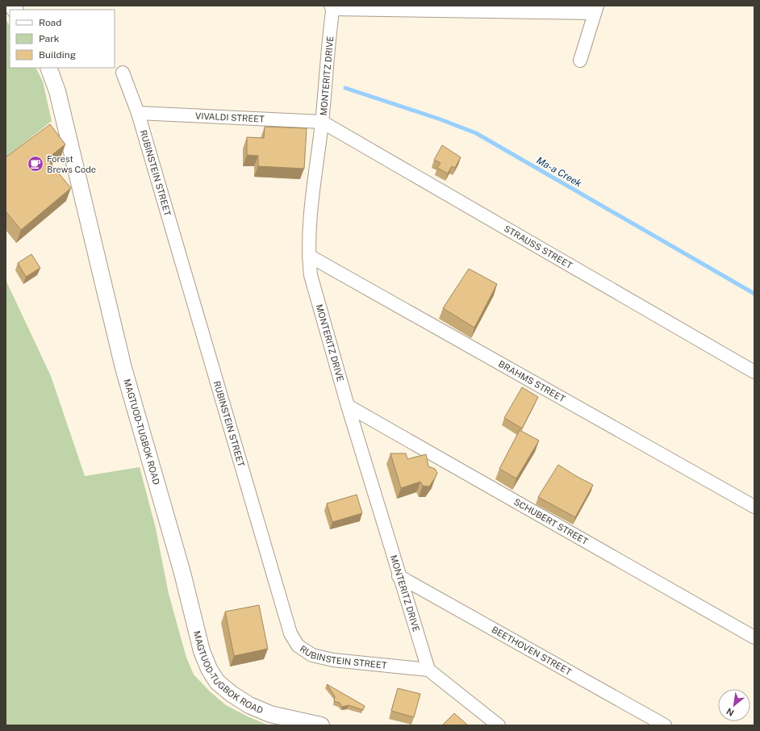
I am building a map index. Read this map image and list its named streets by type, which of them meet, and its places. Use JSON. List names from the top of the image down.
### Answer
{
  "streets": {
    "main road": ["MAGTUOD-TUGBOK ROAD"],
    "street": [
      "MONTERITZ DRIVE",
      "VIVALDI STREET",
      "RUBINSTEIN STREET",
      "STRAUSS STREET",
      "BRAHMS STREET",
      "SCHUBERT STREET",
      "BEETHOVEN STREET"
    ]
  },
  "crossings": [
    ["MONTERITZ DRIVE", "VIVALDI STREET"],
    ["MONTERITZ DRIVE", "RUBINSTEIN STREET"],
    ["MONTERITZ DRIVE", "STRAUSS STREET"],
    ["MONTERITZ DRIVE", "BRAHMS STREET"],
    ["MONTERITZ DRIVE", "SCHUBERT STREET"],
    ["MONTERITZ DRIVE", "BEETHOVEN STREET"],
    ["VIVALDI STREET", "RUBINSTEIN STREET"],
    ["VIVALDI STREET", "STRAUSS STREET"]
  ],
  "water": ["Ma-a Creek"],
  "places": {
    "cafe": ["Forest Brews Code"]
  },
  "legend": ["Road", "Park", "Building"],
  "north": "bottom left"
}
